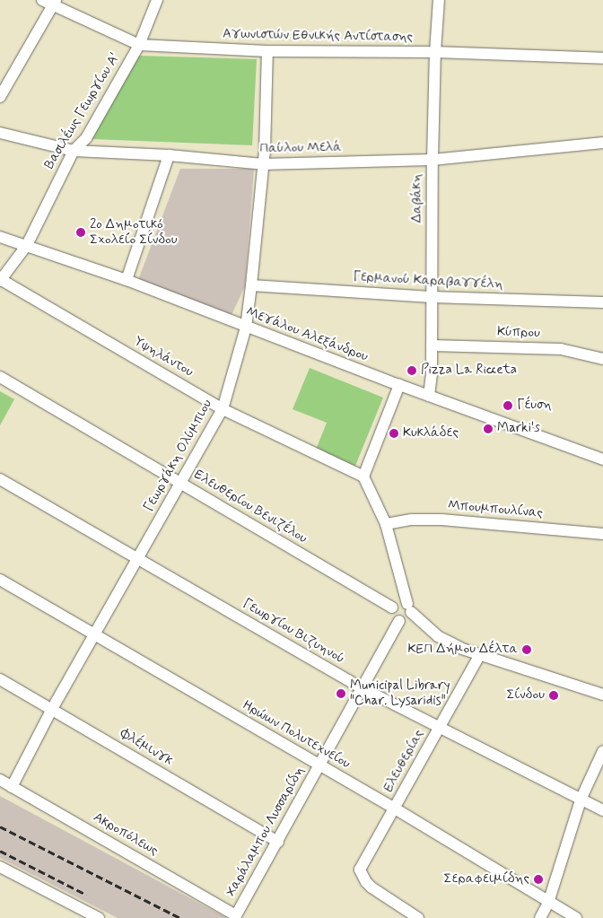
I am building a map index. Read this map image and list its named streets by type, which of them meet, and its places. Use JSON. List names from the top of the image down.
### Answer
{
  "streets": {
    "street": [
      "Αγωνιστών Εθνικής Αντίστασης",
      "Βασιλέως Γεωργίου Α'",
      "Παύλου Μελά",
      "Δαβάκη",
      "Γερμανού Καραβαγγέλη",
      "Κύπρου",
      "Μεγάλου Αλεξάνδρου",
      "Υψηλάντου",
      "Γεωργάκη Ολύμπιου",
      "Ελευθερίου Βενιζέλου",
      "Μπουμπουλίνας",
      "Γεωργίου Βιζυηνού",
      "Ηρώων Πολυτεχνείου",
      "Φλέμινγκ",
      "Ελευθερίας",
      "Χαράλαμπου Λυσσαρίδη",
      "Ακροπόλεως"
    ]
  },
  "crossings": [
    ["Αγωνιστών Εθνικής Αντίστασης", "Βασιλέως Γεωργίου Α'"],
    ["Αγωνιστών Εθνικής Αντίστασης", "Δαβάκη"],
    ["Αγωνιστών Εθνικής Αντίστασης", "Γεωργάκη Ολύμπιου"],
    ["Βασιλέως Γεωργίου Α'", "Παύλου Μελά"],
    ["Βασιλέως Γεωργίου Α'", "Μεγάλου Αλεξάνδρου"],
    ["Βασιλέως Γεωργίου Α'", "Υψηλάντου"],
    ["Παύλου Μελά", "Δαβάκη"],
    ["Παύλου Μελά", "Γεωργάκη Ολύμπιου"],
    ["Δαβάκη", "Γερμανού Καραβαγγέλη"],
    ["Δαβάκη", "Κύπρου"],
    ["Δαβάκη", "Μεγάλου Αλεξάνδρου"],
    ["Γερμανού Καραβαγγέλη", "Γεωργάκη Ολύμπιου"],
    ["Μεγάλου Αλεξάνδρου", "Γεωργάκη Ολύμπιου"],
    ["Υψηλάντου", "Γεωργάκη Ολύμπιου"],
    ["Γεωργάκη Ολύμπιου", "Ελευθερίου Βενιζέλου"],
    ["Γεωργάκη Ολύμπιου", "Γεωργίου Βιζυηνού"],
    ["Γεωργάκη Ολύμπιου", "Ηρώων Πολυτεχνείου"],
    ["Γεωργάκη Ολύμπιου", "Φλέμινγκ"],
    ["Γεωργάκη Ολύμπιου", "Ακροπόλεως"],
    ["Ελευθερίου Βενιζέλου", "Χαράλαμπου Λυσσαρίδη"],
    ["Γεωργίου Βιζυηνού", "Ελευθερίας"],
    ["Γεωργίου Βιζυηνού", "Χαράλαμπου Λυσσαρίδη"],
    ["Ηρώων Πολυτεχνείου", "Ελευθερίας"],
    ["Ηρώων Πολυτεχνείου", "Χαράλαμπου Λυσσαρίδη"],
    ["Φλέμινγκ", "Χαράλαμπου Λυσσαρίδη"],
    ["Χαράλαμπου Λυσσαρίδη", "Ακροπόλεως"]
  ],
  "places": [
    "2o Δημοτικό Σχολείο Σίνδου",
    "Pizza La Ricceta",
    "Γέυση",
    "Marki's",
    "Κυκλάδες",
    "ΚΕΠ Δήμου Δέλτα",
    "Municipal Library \"Char. Lysaridis\"",
    "Σίνδου",
    "Σεραφειμίδης"
  ]
}
